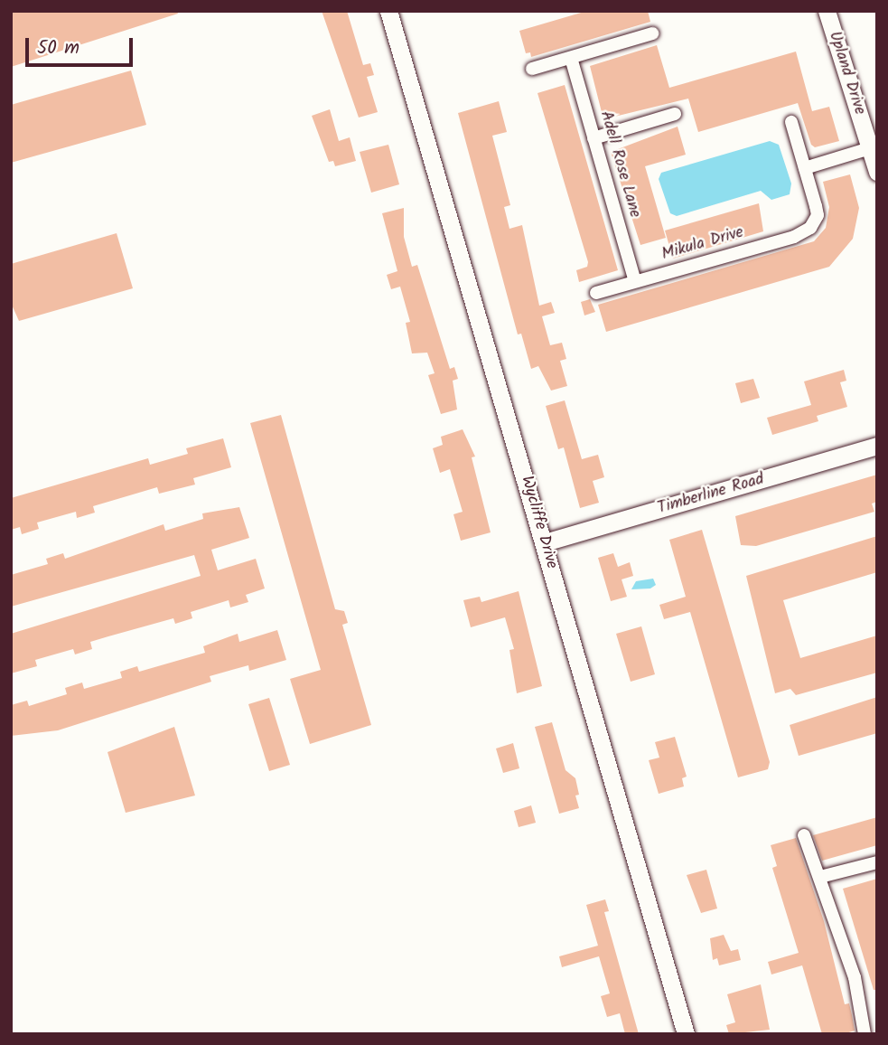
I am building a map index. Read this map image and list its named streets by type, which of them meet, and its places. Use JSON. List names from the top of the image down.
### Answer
{
  "streets": {
    "street": [
      "Upland Drive",
      "Adell Rose Lane",
      "Mikula Drive",
      "Timberline Road",
      "Wycliffe Drive"
    ]
  },
  "crossings": [
    ["Adell Rose Lane", "Mikula Drive"],
    ["Timberline Road", "Wycliffe Drive"]
  ],
  "scale_bar": "50 m"
}
